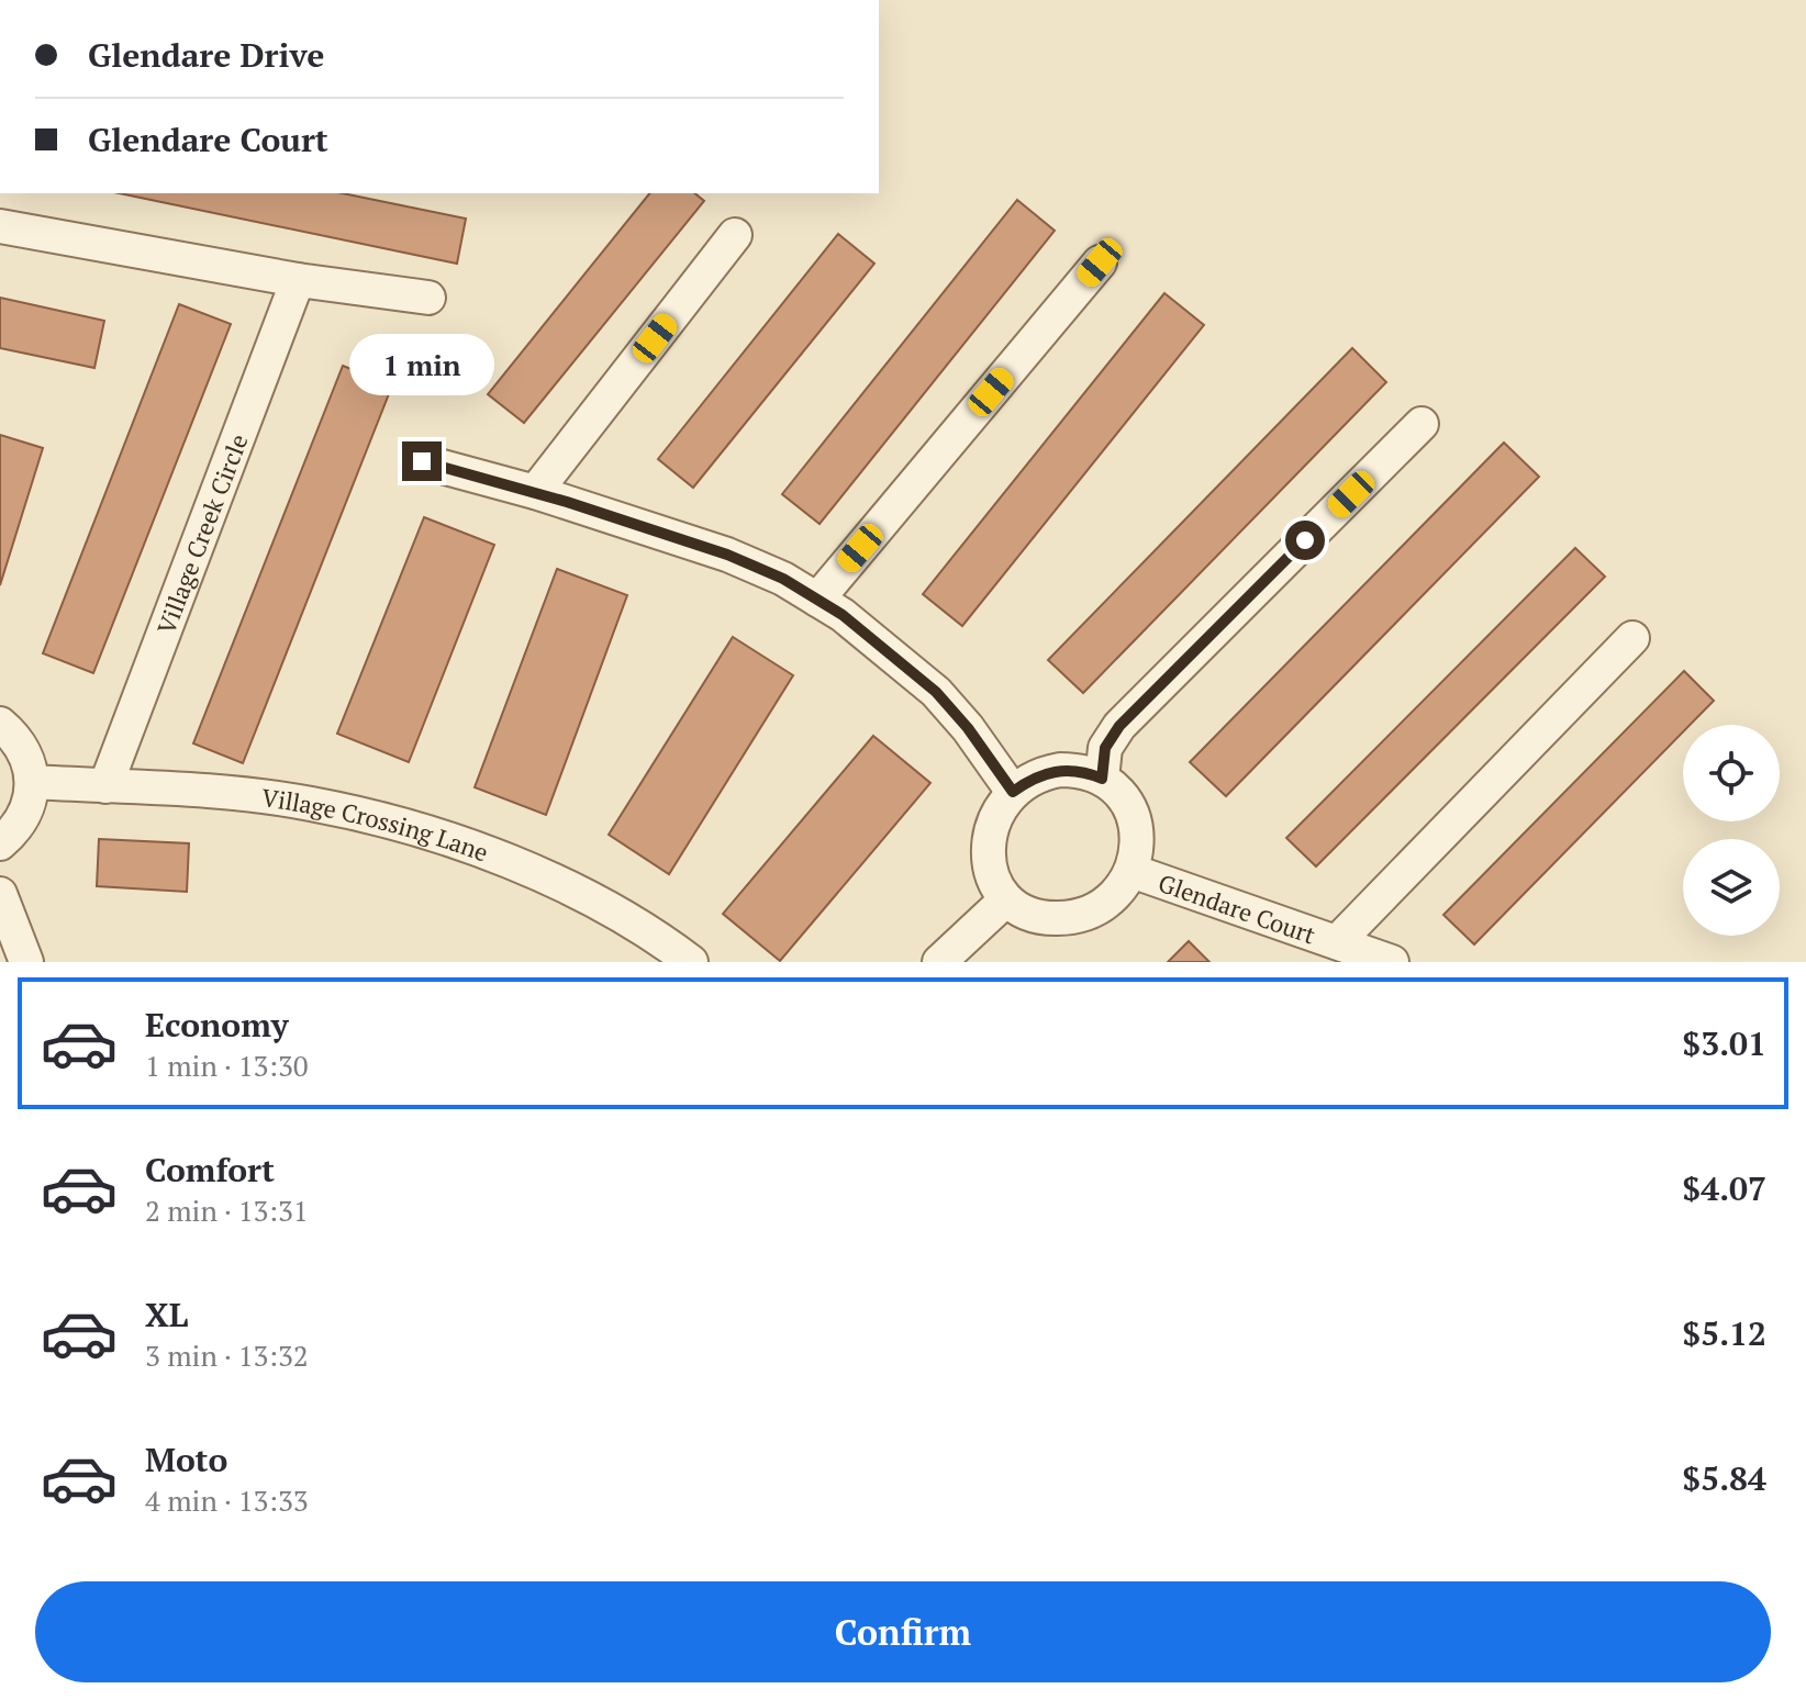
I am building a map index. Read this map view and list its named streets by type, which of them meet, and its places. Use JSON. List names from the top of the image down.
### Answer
{
  "streets": {
    "street": ["Village Creek Circle", "Village Crossing Lane", "Glendare Court"]
  },
  "crossings": [
    ["Village Creek Circle", "Village Crossing Lane"]
  ],
  "page": {
    "banner": ["Glendare Drive", "Glendare Court"],
    "bubble": "1 min",
    "list": [
      {
        "name": "Economy",
        "note": "1 min · 13:30",
        "value": "$3.01"
      },
      {
        "name": "Comfort",
        "note": "2 min · 13:31",
        "value": "$4.07"
      },
      {
        "name": "XL",
        "note": "3 min · 13:32",
        "value": "$5.12"
      },
      {
        "name": "Moto",
        "note": "4 min · 13:33",
        "value": "$5.84"
      }
    ],
    "buttons": "Confirm"
  }
}
